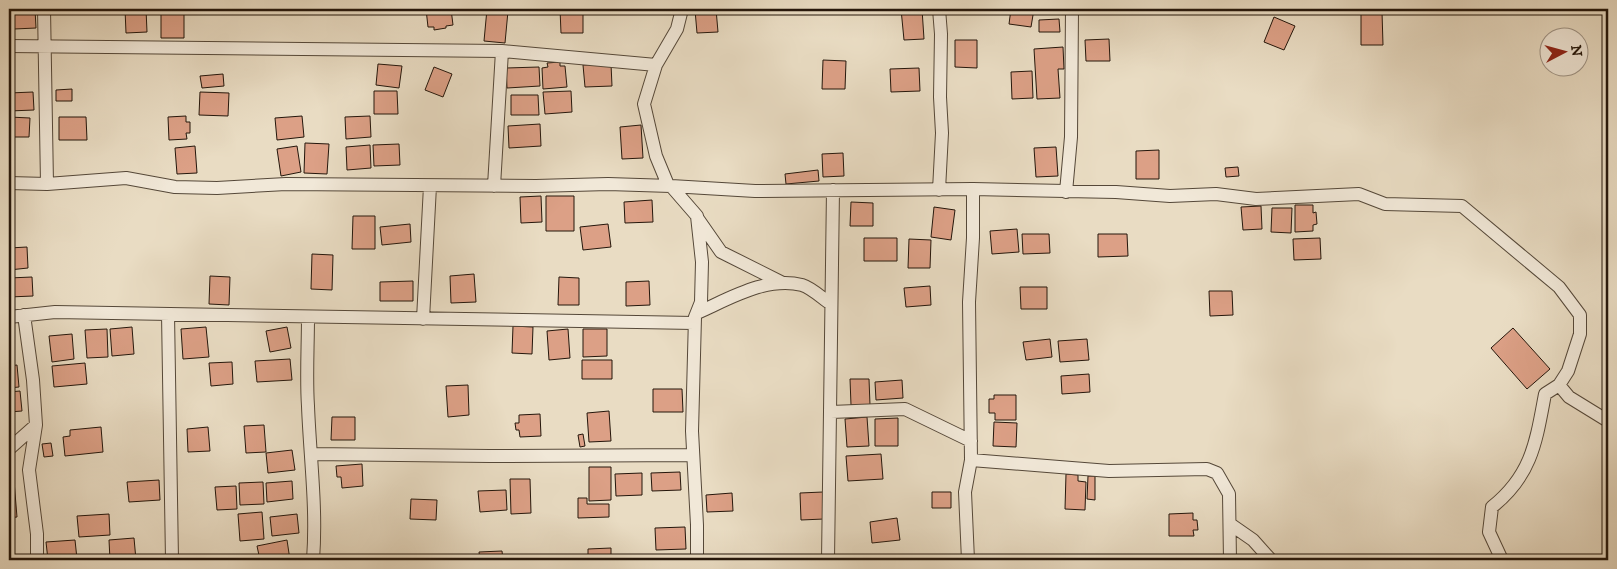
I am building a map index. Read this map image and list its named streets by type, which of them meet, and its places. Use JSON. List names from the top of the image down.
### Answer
{
  "north": "right"
}
